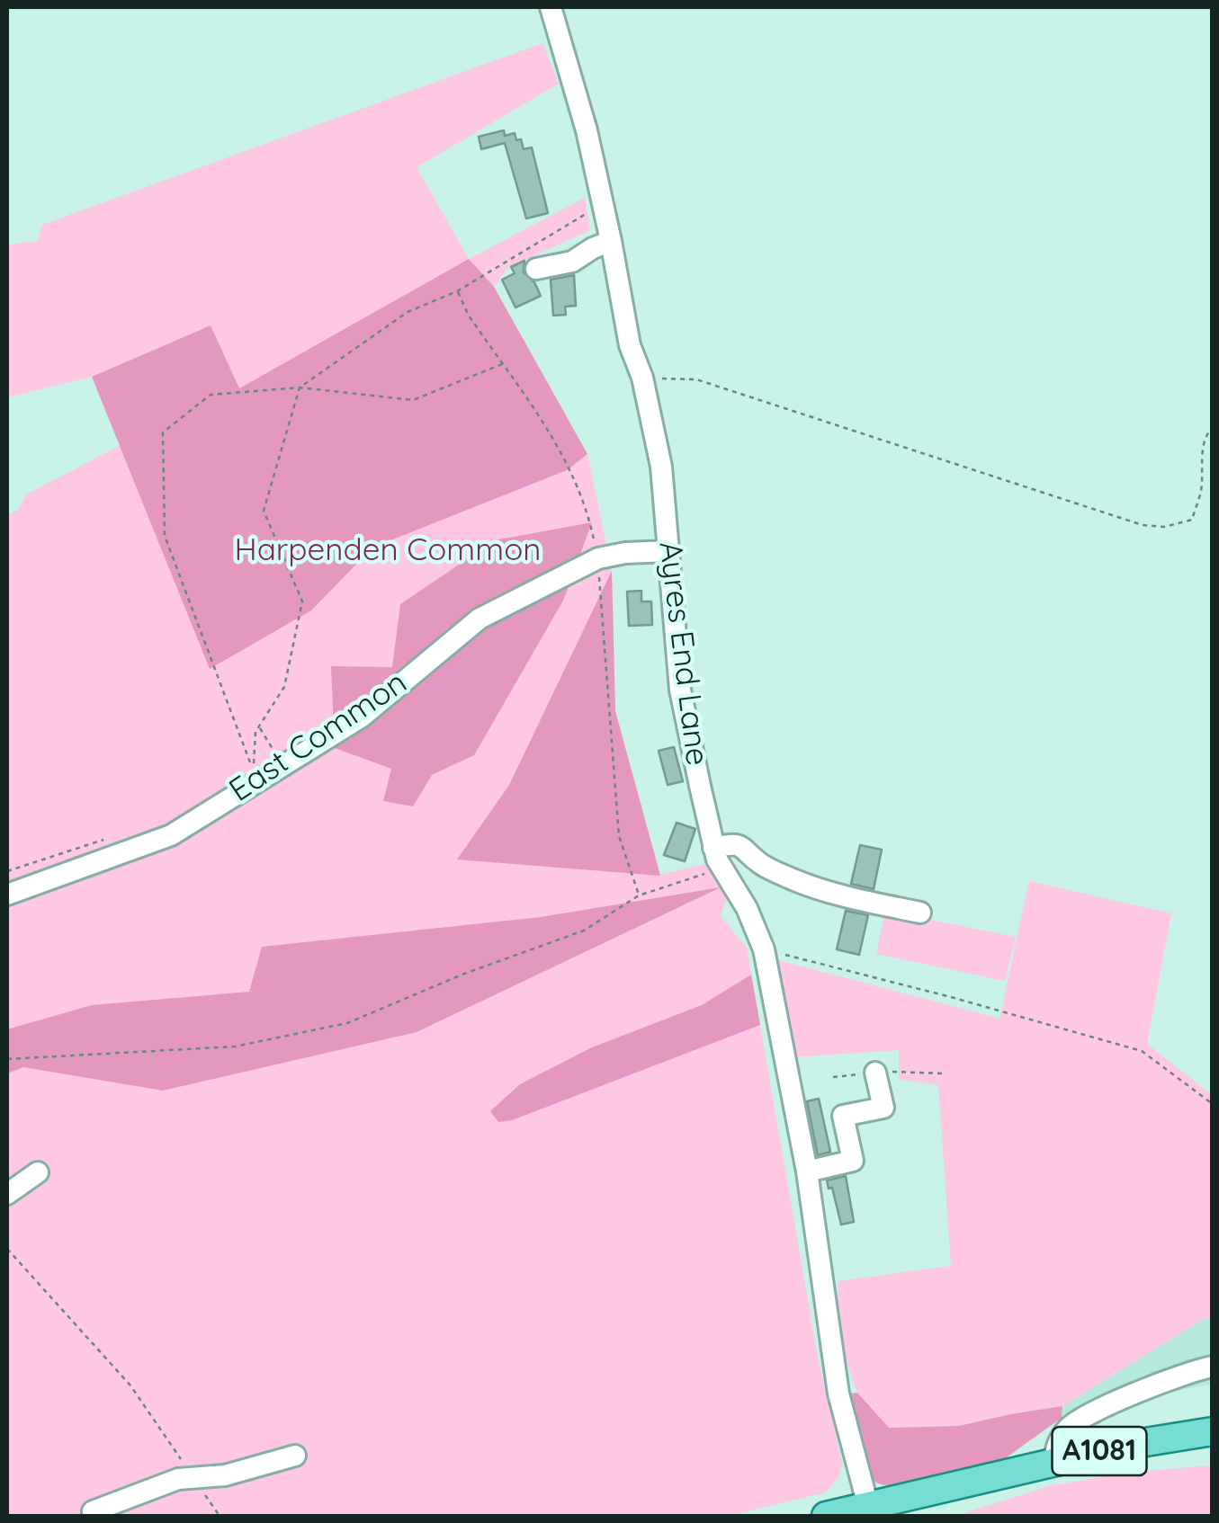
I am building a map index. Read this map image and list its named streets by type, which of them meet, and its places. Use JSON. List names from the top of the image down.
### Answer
{
  "streets": {
    "main road": ["A1081"],
    "street": ["Ayres End Lane", "East Common"]
  },
  "crossings": [
    ["Ayres End Lane", "East Common"],
    ["Ayres End Lane", "A1081"]
  ],
  "parks": ["Harpenden Common"]
}
